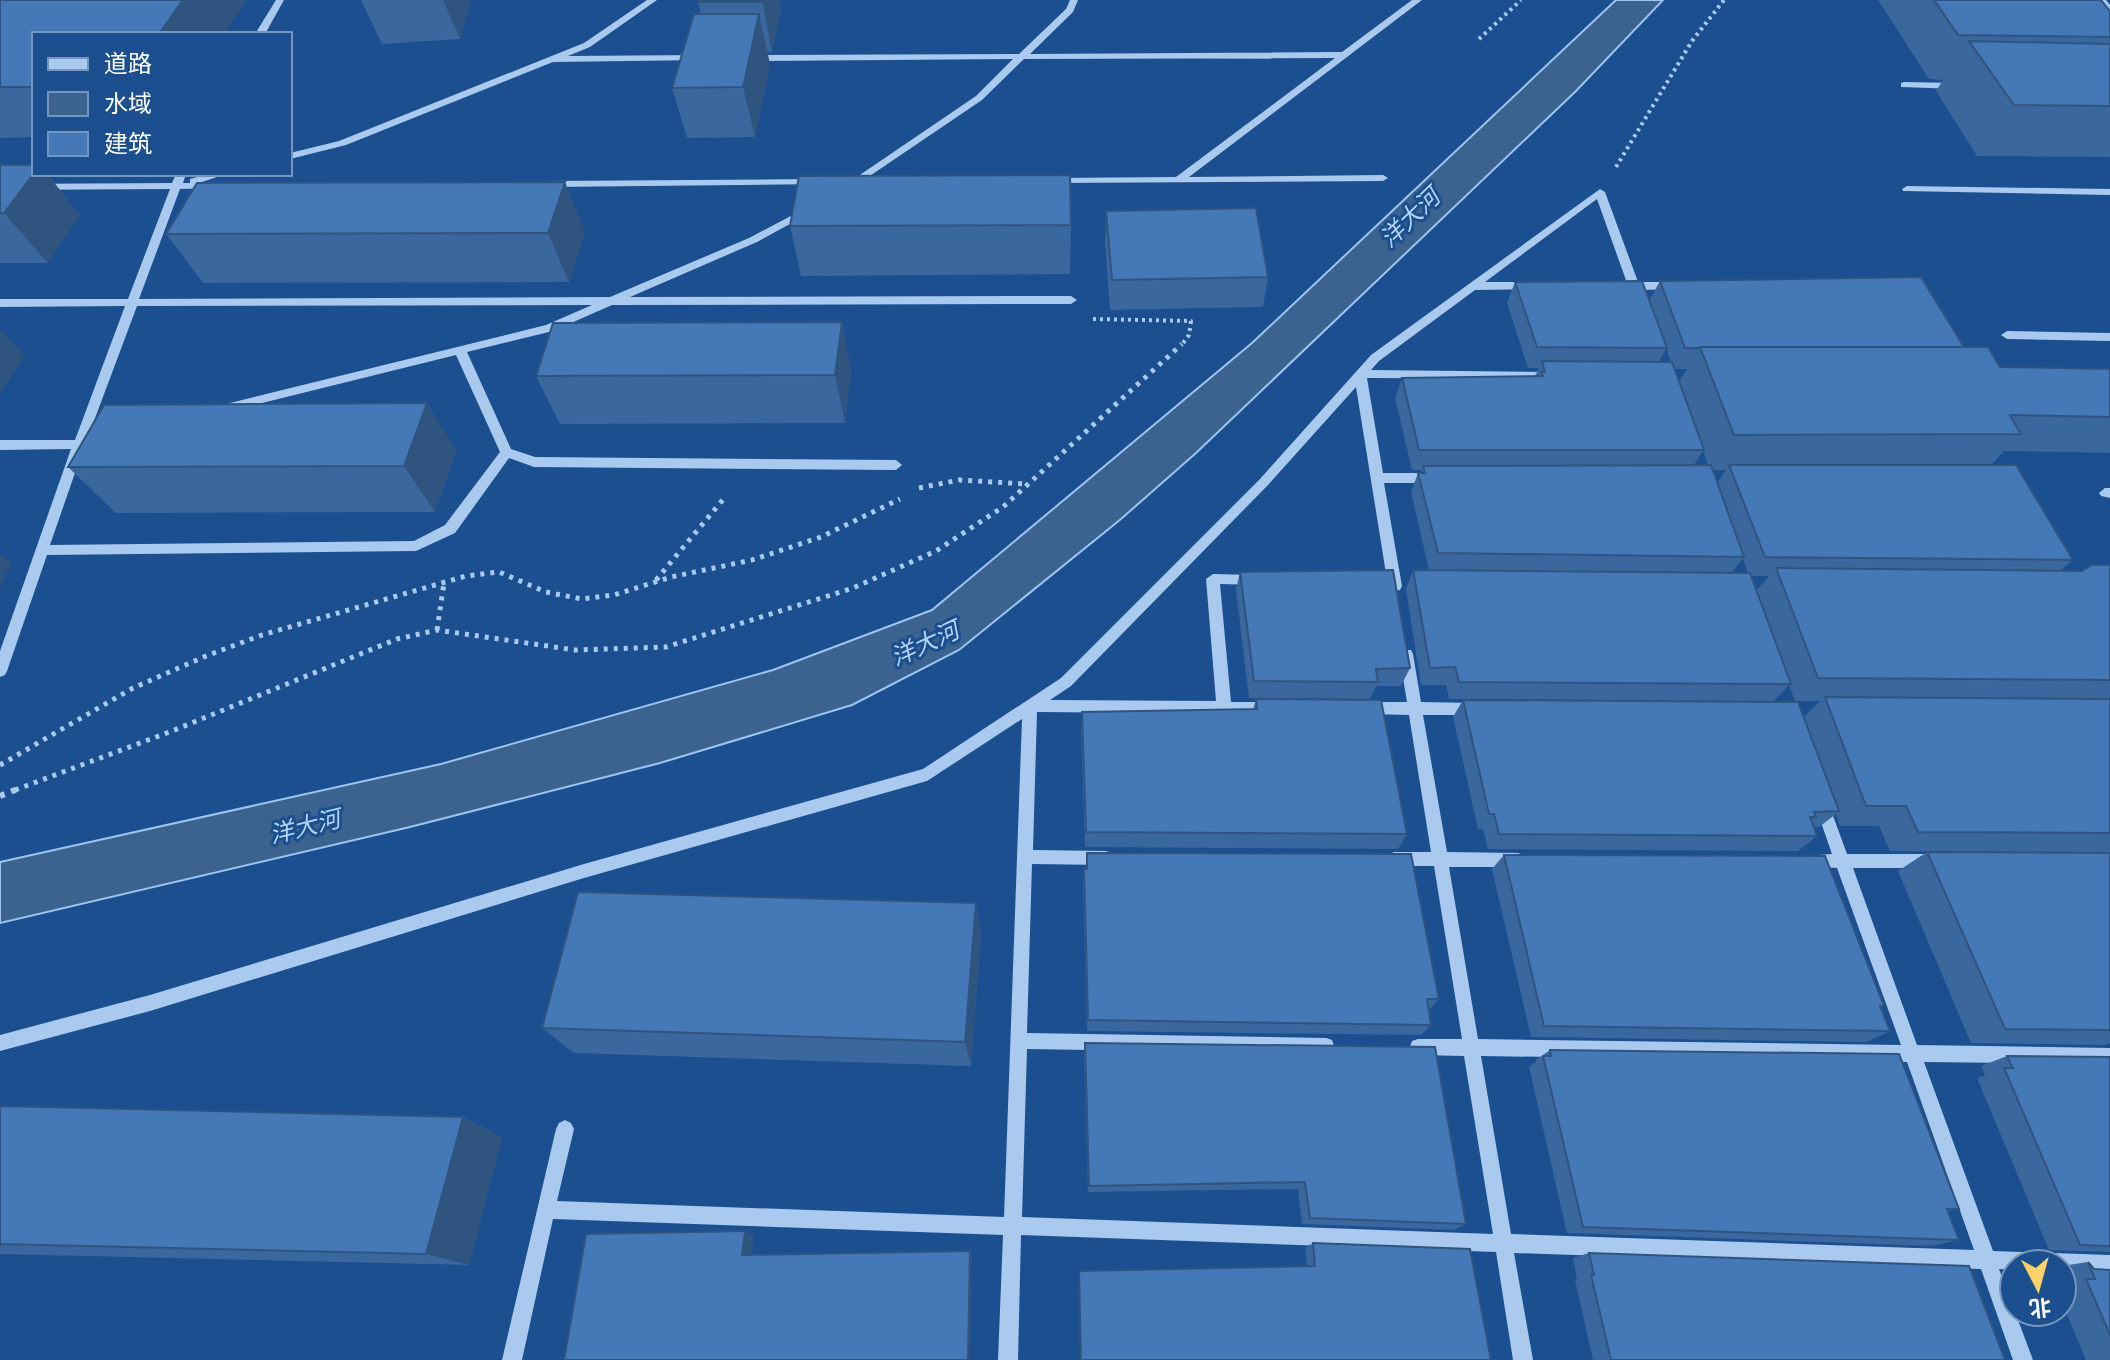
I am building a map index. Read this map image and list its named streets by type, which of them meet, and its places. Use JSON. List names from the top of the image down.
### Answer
{
  "water": ["洋大河"],
  "legend": ["道路", "水域", "建筑"],
  "north": "bottom"
}
